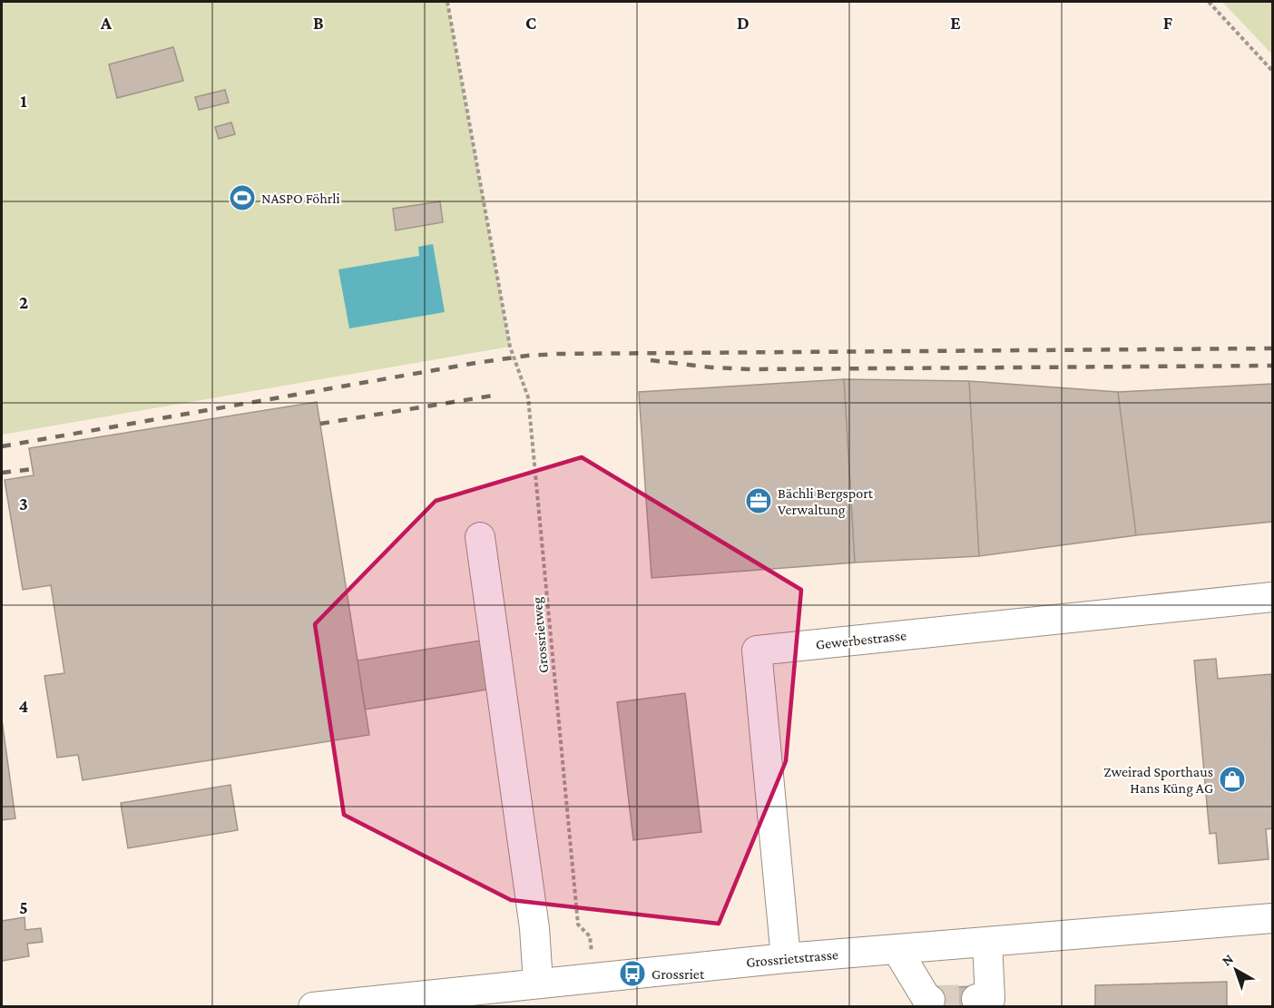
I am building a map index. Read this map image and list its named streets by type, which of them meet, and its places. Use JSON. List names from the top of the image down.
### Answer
{
  "streets": {
    "street": ["Gewerbestrasse", "Grossrietstrasse"],
    "path": ["Grossrietweg"]
  },
  "crossings": [
    ["Gewerbestrasse", "Grossrietstrasse"]
  ],
  "places": {
    "sports": ["NASPO Föhrli"],
    "office": ["Bächli Bergsport Verwaltung"],
    "shop": ["Zweirad Sporthaus Hans Küng AG"],
    "bus stop": ["Grossriet"]
  },
  "north": "top left",
  "grid": {
    "columns": [
      "A",
      "B",
      "C",
      "D",
      "E",
      "F"
    ],
    "rows": [
      "1",
      "2",
      "3",
      "4",
      "5"
    ]
  }
}
